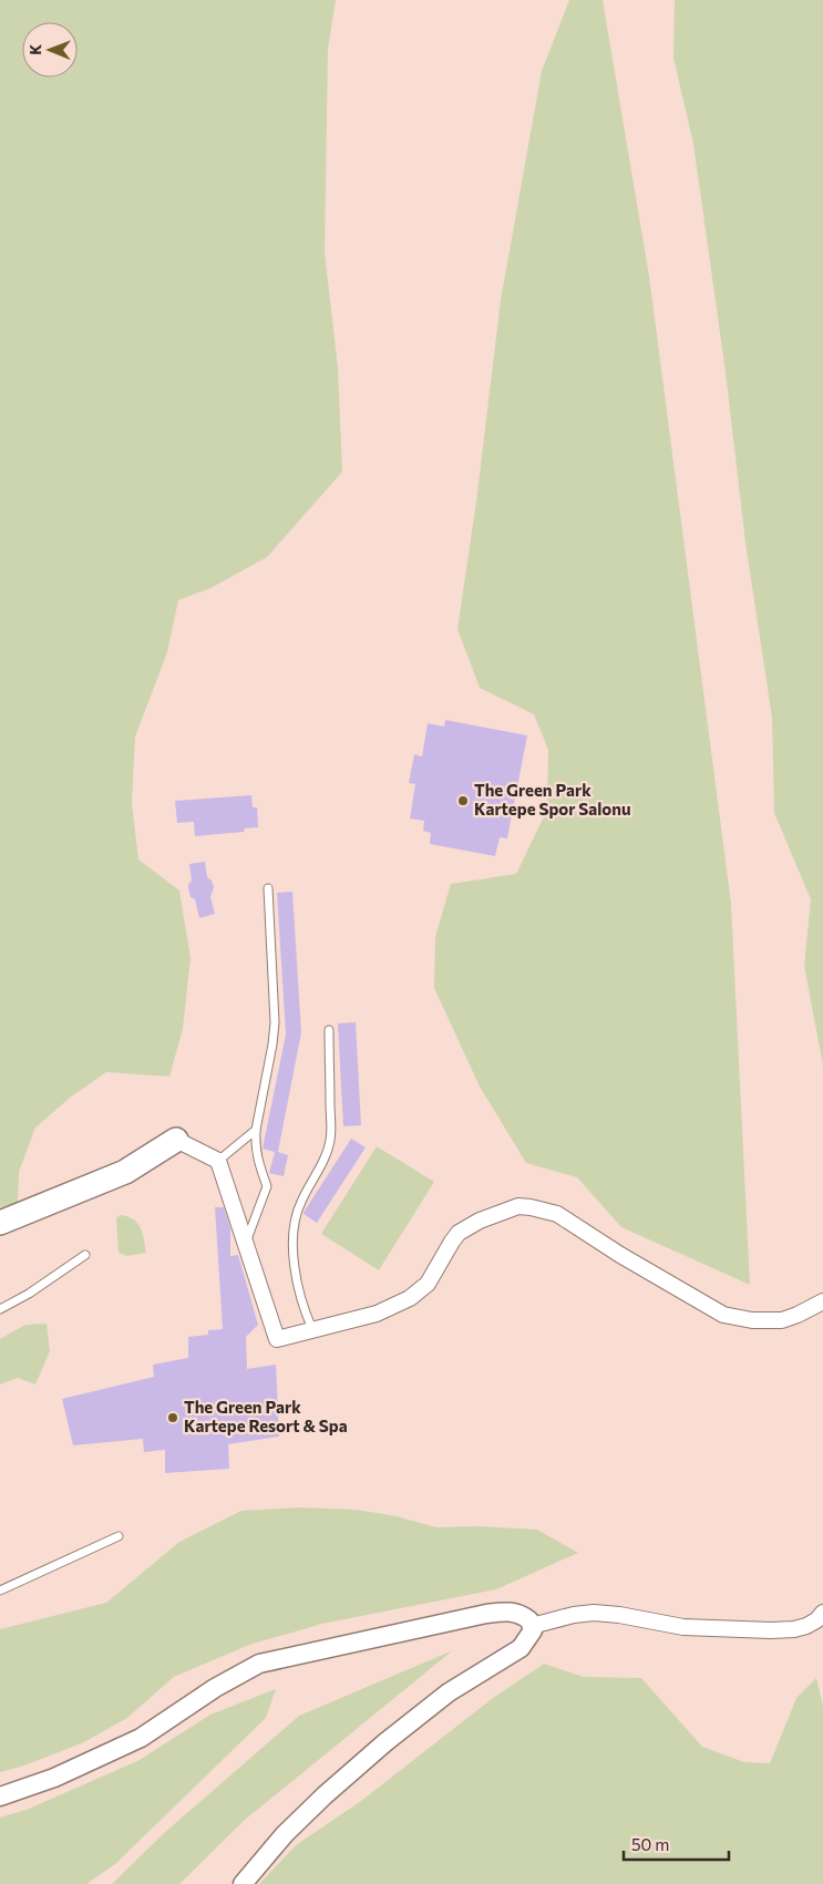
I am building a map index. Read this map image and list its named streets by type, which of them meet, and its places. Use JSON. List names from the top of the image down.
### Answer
{
  "places": ["The Green Park Kartepe Spor Salonu", "The Green Park Kartepe Resort & Spa"],
  "scale_bar": "50 m",
  "north": "left"
}
